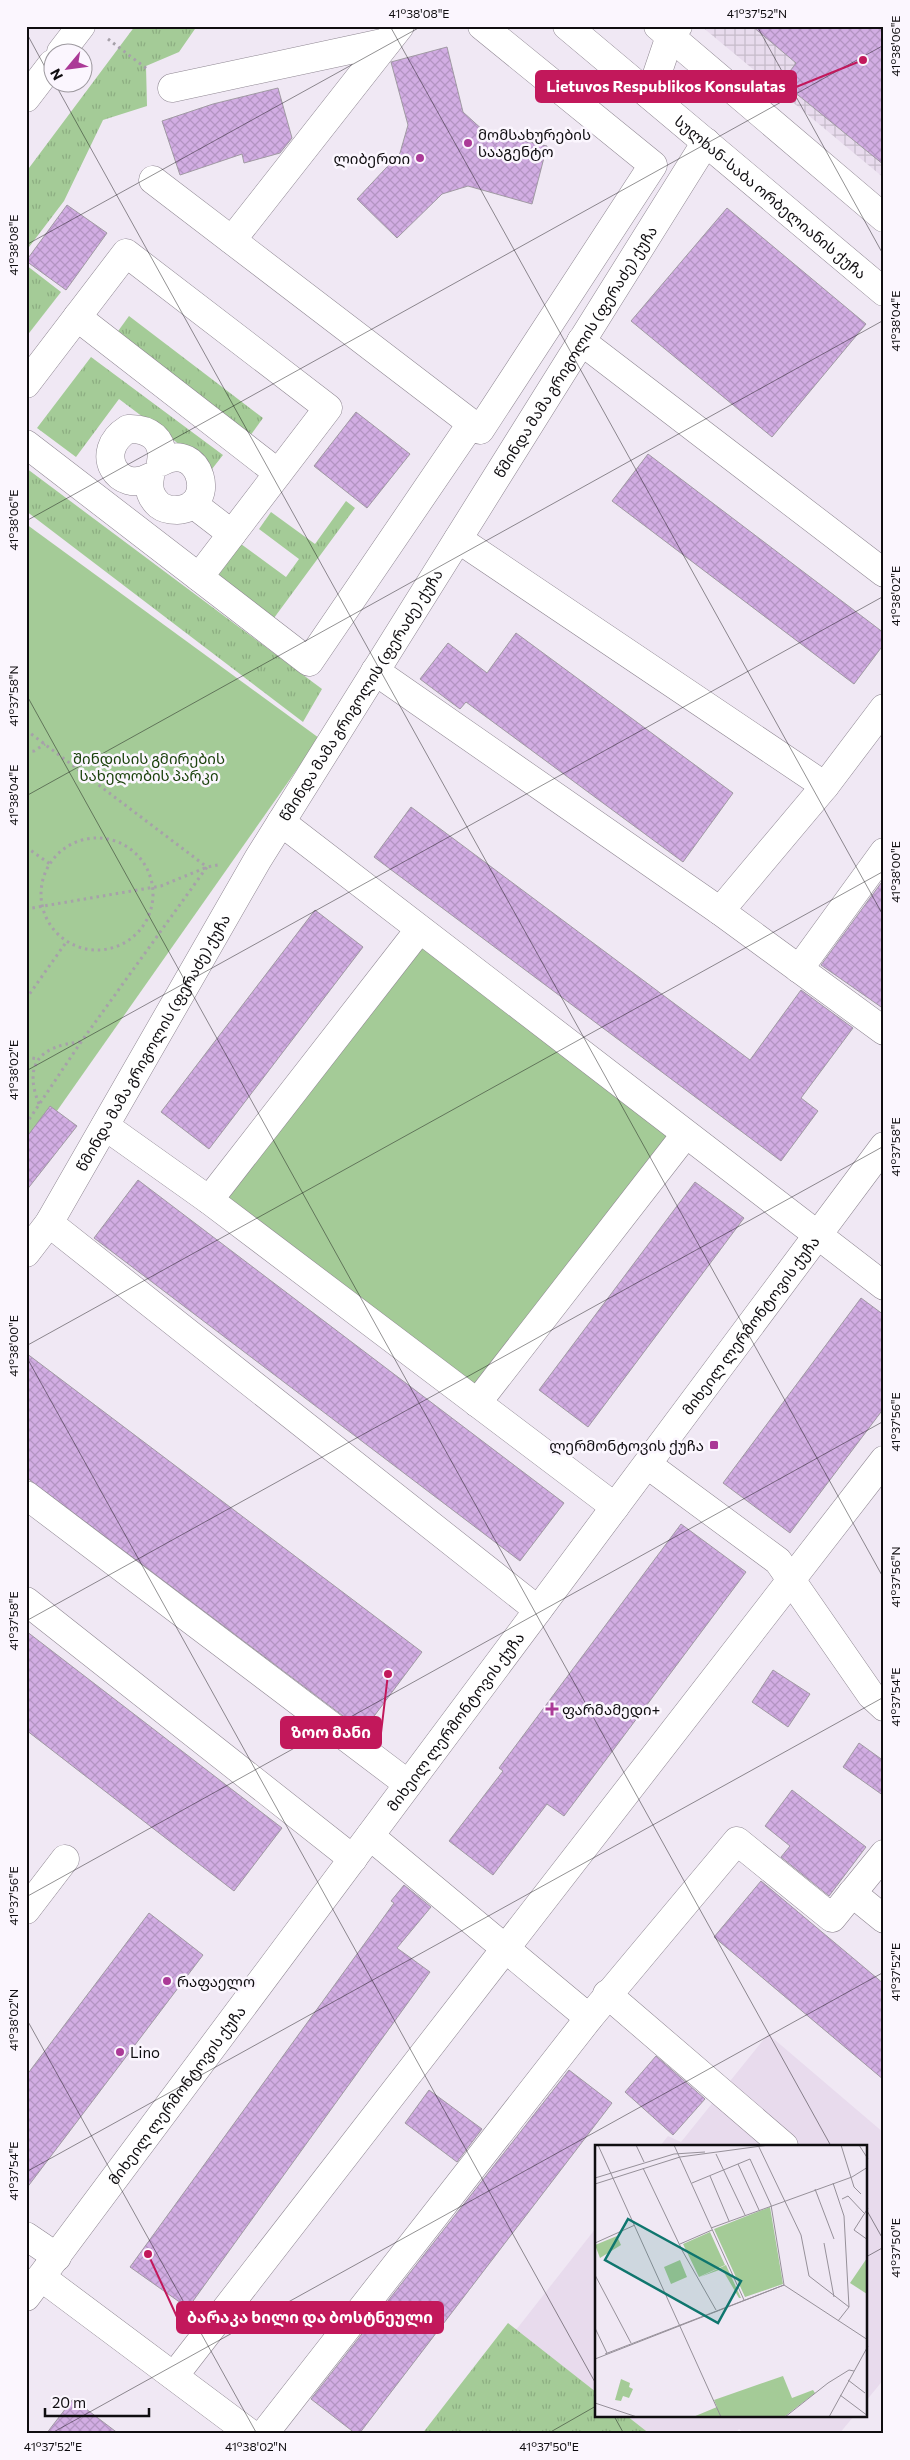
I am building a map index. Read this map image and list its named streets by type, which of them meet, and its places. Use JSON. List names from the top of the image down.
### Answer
{
  "streets": {
    "street": ["სულხან-საბა ორბელიანის ქუჩა", "წმინდა მამა გრიგოლის (ფერაძე) ქუჩა", "მიხეილ ლერმონტოვის ქუჩა"]
  },
  "crossings": [
    ["სულხან-საბა ორბელიანის ქუჩა", "წმინდა მამა გრიგოლის (ფერაძე) ქუჩა"]
  ],
  "parks": ["შინდისის გმირების სახელობის პარკი"],
  "places": {
    "other": [
      "Lietuvos Respublikos Konsulatas",
      "მომსახურების სააგენტო",
      "ლიბერთი",
      "ზოო მანი",
      "რაფაელო",
      "Lino",
      "ბარაკა ხილი და ბოსტნეული"
    ],
    "transit": ["ლერმონტოვის ქუჩა"],
    "health": ["ფარმამედი+"]
  },
  "scale_bar": "20 m",
  "north": "bottom left",
  "coordinates": [
    "41°38'08\"E",
    "41°37'52\"N",
    "41°38'06\"E",
    "41°38'04\"E",
    "41°38'02\"E",
    "41°37'58\"N",
    "41°38'00\"E",
    "41°37'58\"E",
    "41°37'56\"E",
    "41°37'56\"N",
    "41°37'54\"E",
    "41°37'52\"E",
    "41°38'02\"N",
    "41°37'50\"E"
  ]
}
